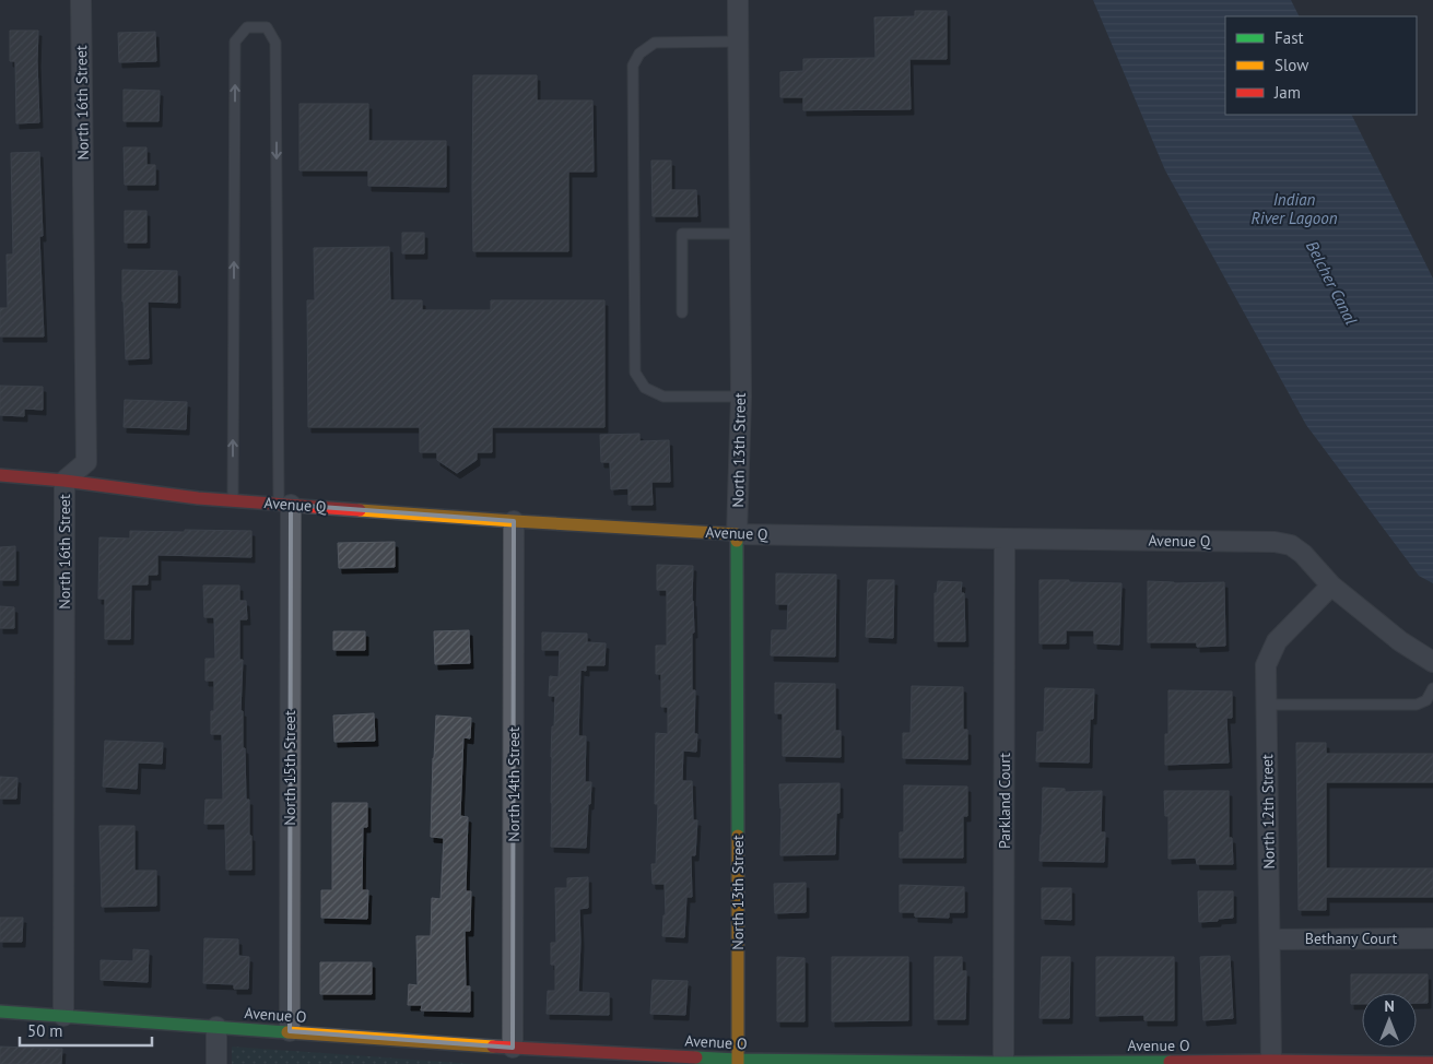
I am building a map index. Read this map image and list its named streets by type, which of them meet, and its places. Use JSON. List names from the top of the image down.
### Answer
{
  "streets": {
    "street": [
      "North 16th Street",
      "North 13th Street",
      "Avenue Q",
      "North 15th Street",
      "North 14th Street",
      "Parkland Court",
      "North 12th Street",
      "Bethany Court",
      "Avenue O"
    ]
  },
  "crossings": [
    ["North 16th Street", "Avenue Q"],
    ["North 16th Street", "Avenue O"],
    ["North 13th Street", "Avenue Q"],
    ["North 13th Street", "Avenue O"],
    ["Avenue Q", "North 15th Street"],
    ["Avenue Q", "North 14th Street"],
    ["Avenue Q", "Parkland Court"],
    ["Avenue Q", "North 12th Street"],
    ["North 15th Street", "Avenue O"],
    ["North 14th Street", "Avenue O"],
    ["Parkland Court", "Avenue O"],
    ["North 12th Street", "Bethany Court"],
    ["North 12th Street", "Avenue O"]
  ],
  "water": ["Indian River Lagoon", "Belcher Canal"],
  "legend": ["Fast", "Slow", "Jam"],
  "scale_bar": "50 m",
  "north": "top"
}
